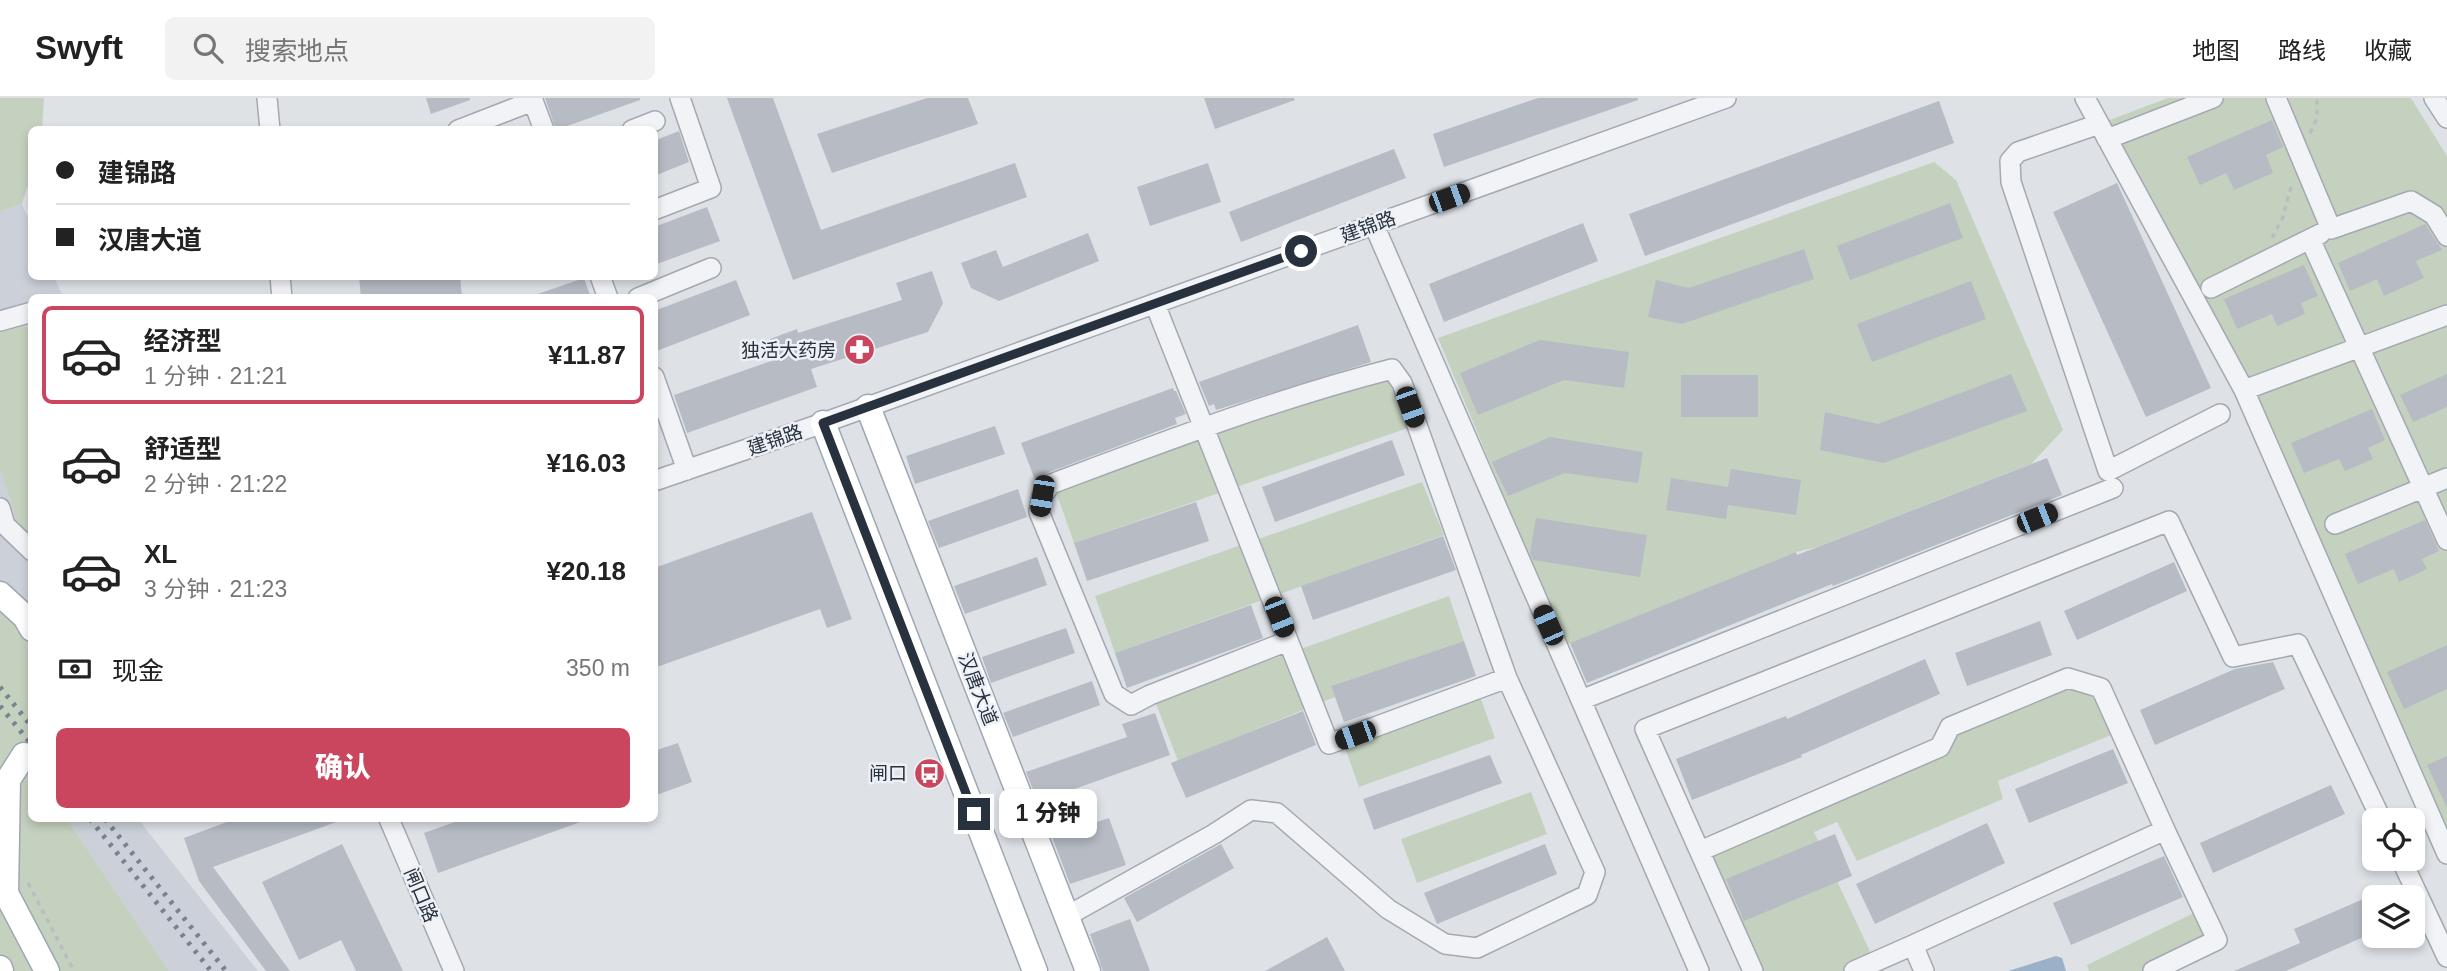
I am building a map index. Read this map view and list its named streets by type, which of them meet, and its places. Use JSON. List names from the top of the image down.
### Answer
{
  "streets": {
    "main road": ["汉唐大道"],
    "street": ["建锦路", "闸口路"]
  },
  "crossings": [
    ["建锦路", "汉唐大道"]
  ],
  "places": {
    "pharmacy": ["独活大药房"],
    "bus stop": ["闸口"]
  },
  "page": {
    "header": "Swyft",
    "search": "搜索地点",
    "nav": ["地图", "路线", "收藏"],
    "banner": ["建锦路", "汉唐大道"],
    "list": [
      {
        "name": "经济型",
        "note": "1 分钟 · 21:21",
        "value": "¥11.87"
      },
      {
        "name": "舒适型",
        "note": "2 分钟 · 21:22",
        "value": "¥16.03"
      },
      {
        "name": "XL",
        "note": "3 分钟 · 21:23",
        "value": "¥20.18"
      }
    ],
    "pay": ["现金", "350 m"],
    "buttons": "确认",
    "bubble": "1 分钟"
  }
}
